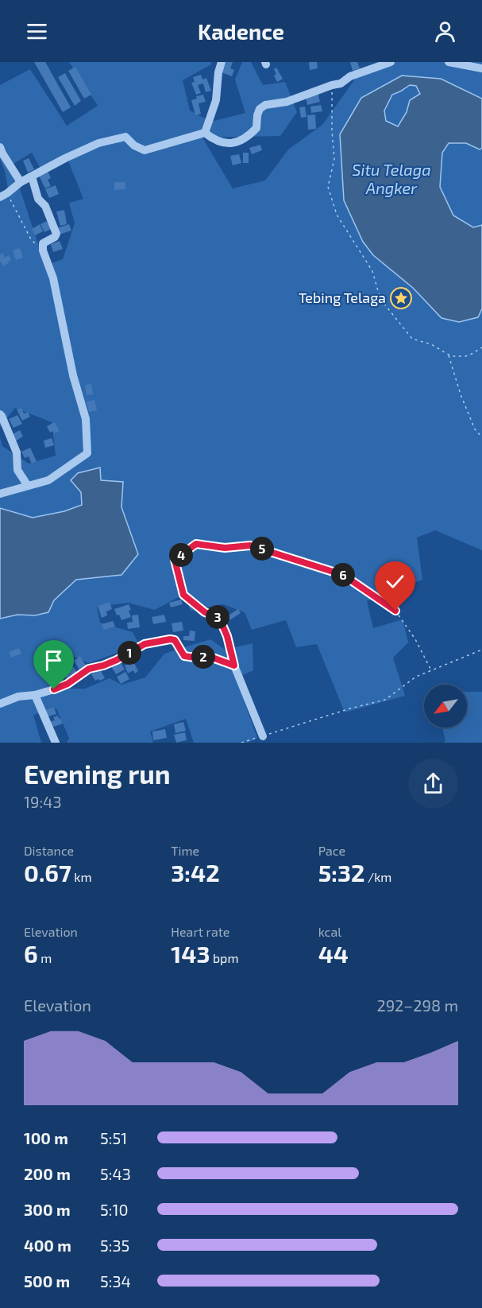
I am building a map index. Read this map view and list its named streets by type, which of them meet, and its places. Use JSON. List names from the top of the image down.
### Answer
{
  "water": ["Situ Telaga Angker"],
  "places": {
    "place": ["Tebing Telaga"]
  },
  "north": "bottom left",
  "page": {
    "header": "Kadence",
    "pins": [
      "5",
      "4",
      "6",
      "3",
      "1",
      "2"
    ],
    "heading": ["Evening run", "19:43"],
    "stats": [
      ["Distance", "0.67 km"],
      ["Time", "3:42"],
      ["Pace", "5:32 /km"],
      ["Elevation", "6 m"],
      ["Heart rate", "143 bpm"],
      ["kcal", "44"]
    ],
    "chart": ["Elevation", "292–298 m"],
    "list": [
      {
        "name": "100 m",
        "note": "5:51"
      },
      {
        "name": "200 m",
        "note": "5:43"
      },
      {
        "name": "300 m",
        "note": "5:10"
      },
      {
        "name": "400 m",
        "note": "5:35"
      },
      {
        "name": "500 m",
        "note": "5:34"
      }
    ]
  }
}
